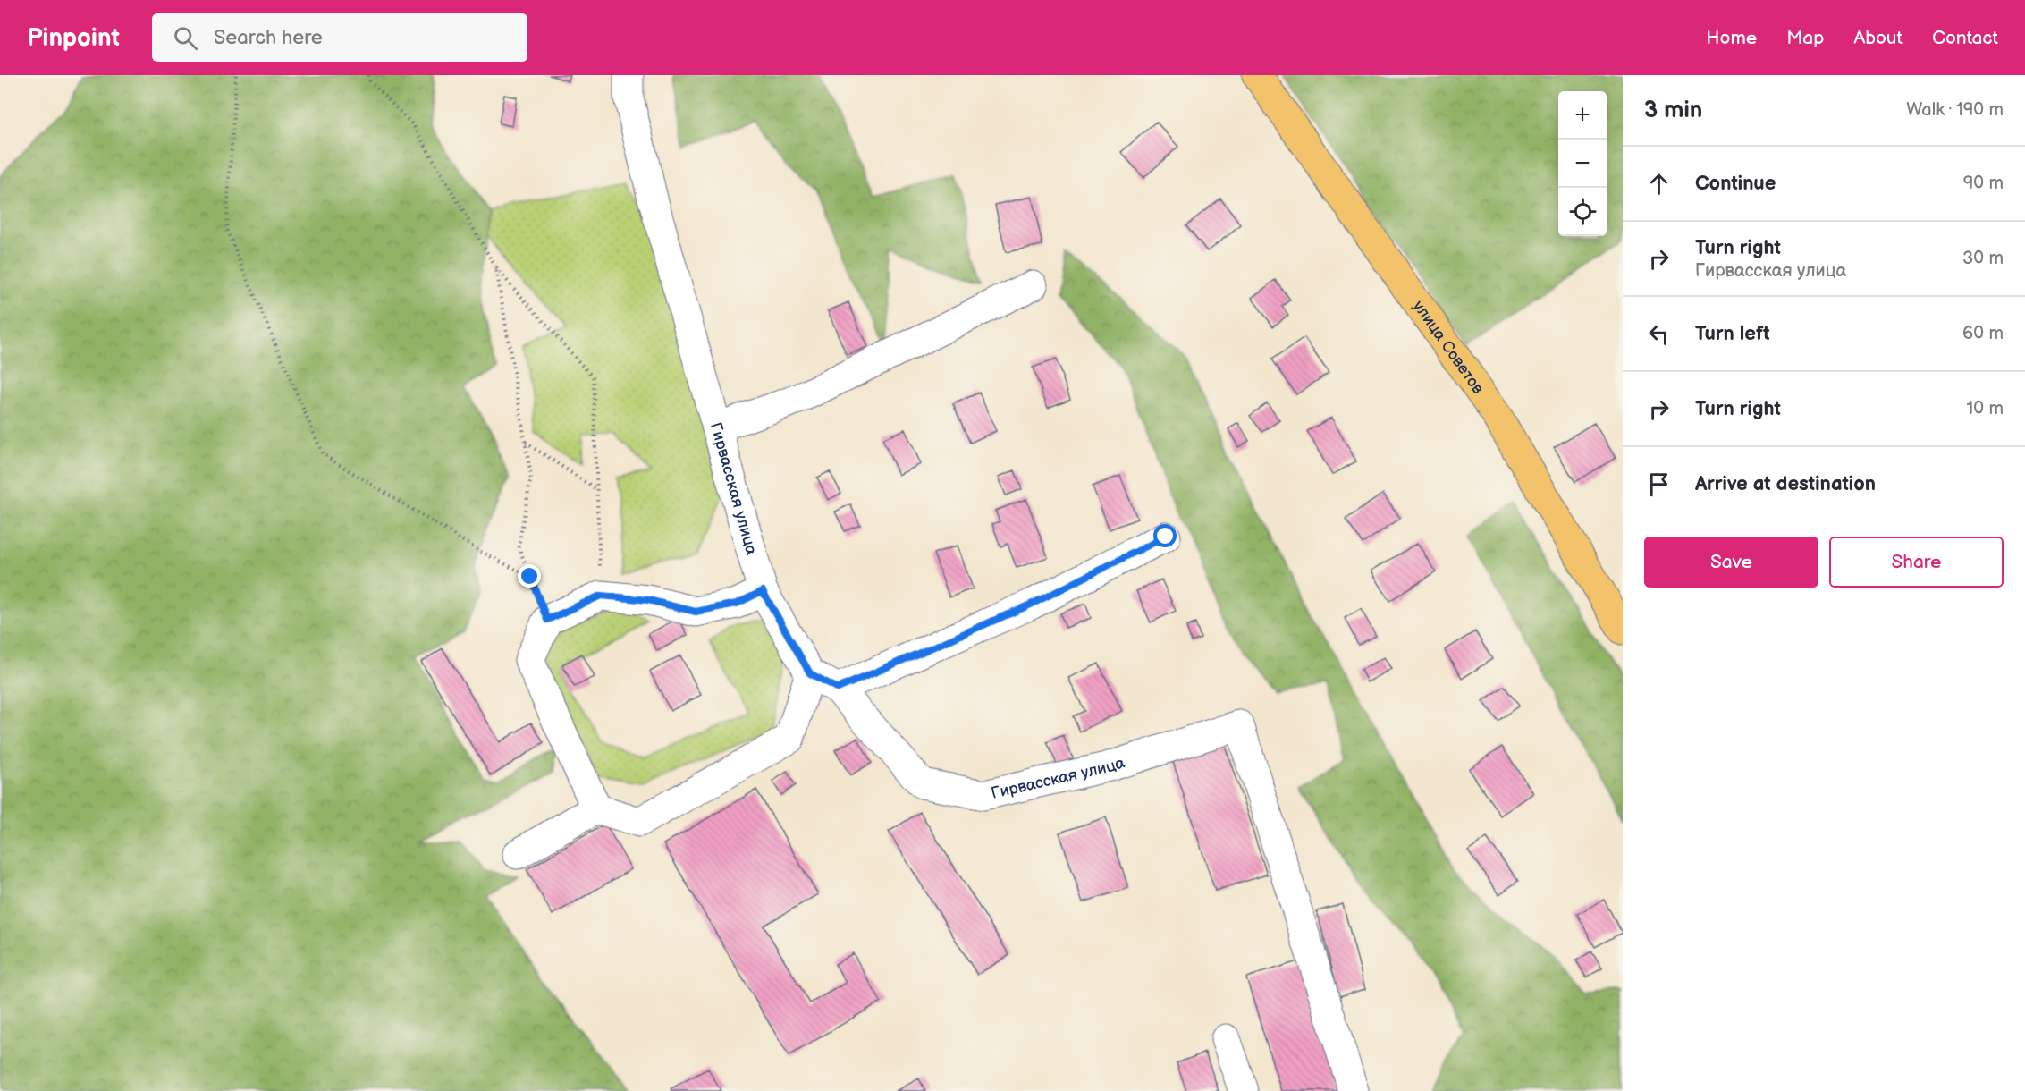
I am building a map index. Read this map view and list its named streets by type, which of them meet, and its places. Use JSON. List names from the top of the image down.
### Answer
{
  "streets": {
    "main road": ["улица Советов"],
    "street": ["Гирвасская улица"]
  },
  "page": {
    "header": "Pinpoint",
    "search": "Search here",
    "nav": [
      "Home",
      "Map",
      "About",
      "Contact"
    ],
    "heading": ["3 min", "Walk · 190 m"],
    "map_buttons": ["+", "−"],
    "list": [
      ["Continue", "90 m"],
      ["Turn right", "Гирвасская улица", "30 m"],
      ["Turn left", "60 m"],
      ["Turn right", "10 m"],
      "Arrive at destination"
    ],
    "buttons": ["Save", "Share"]
  }
}
